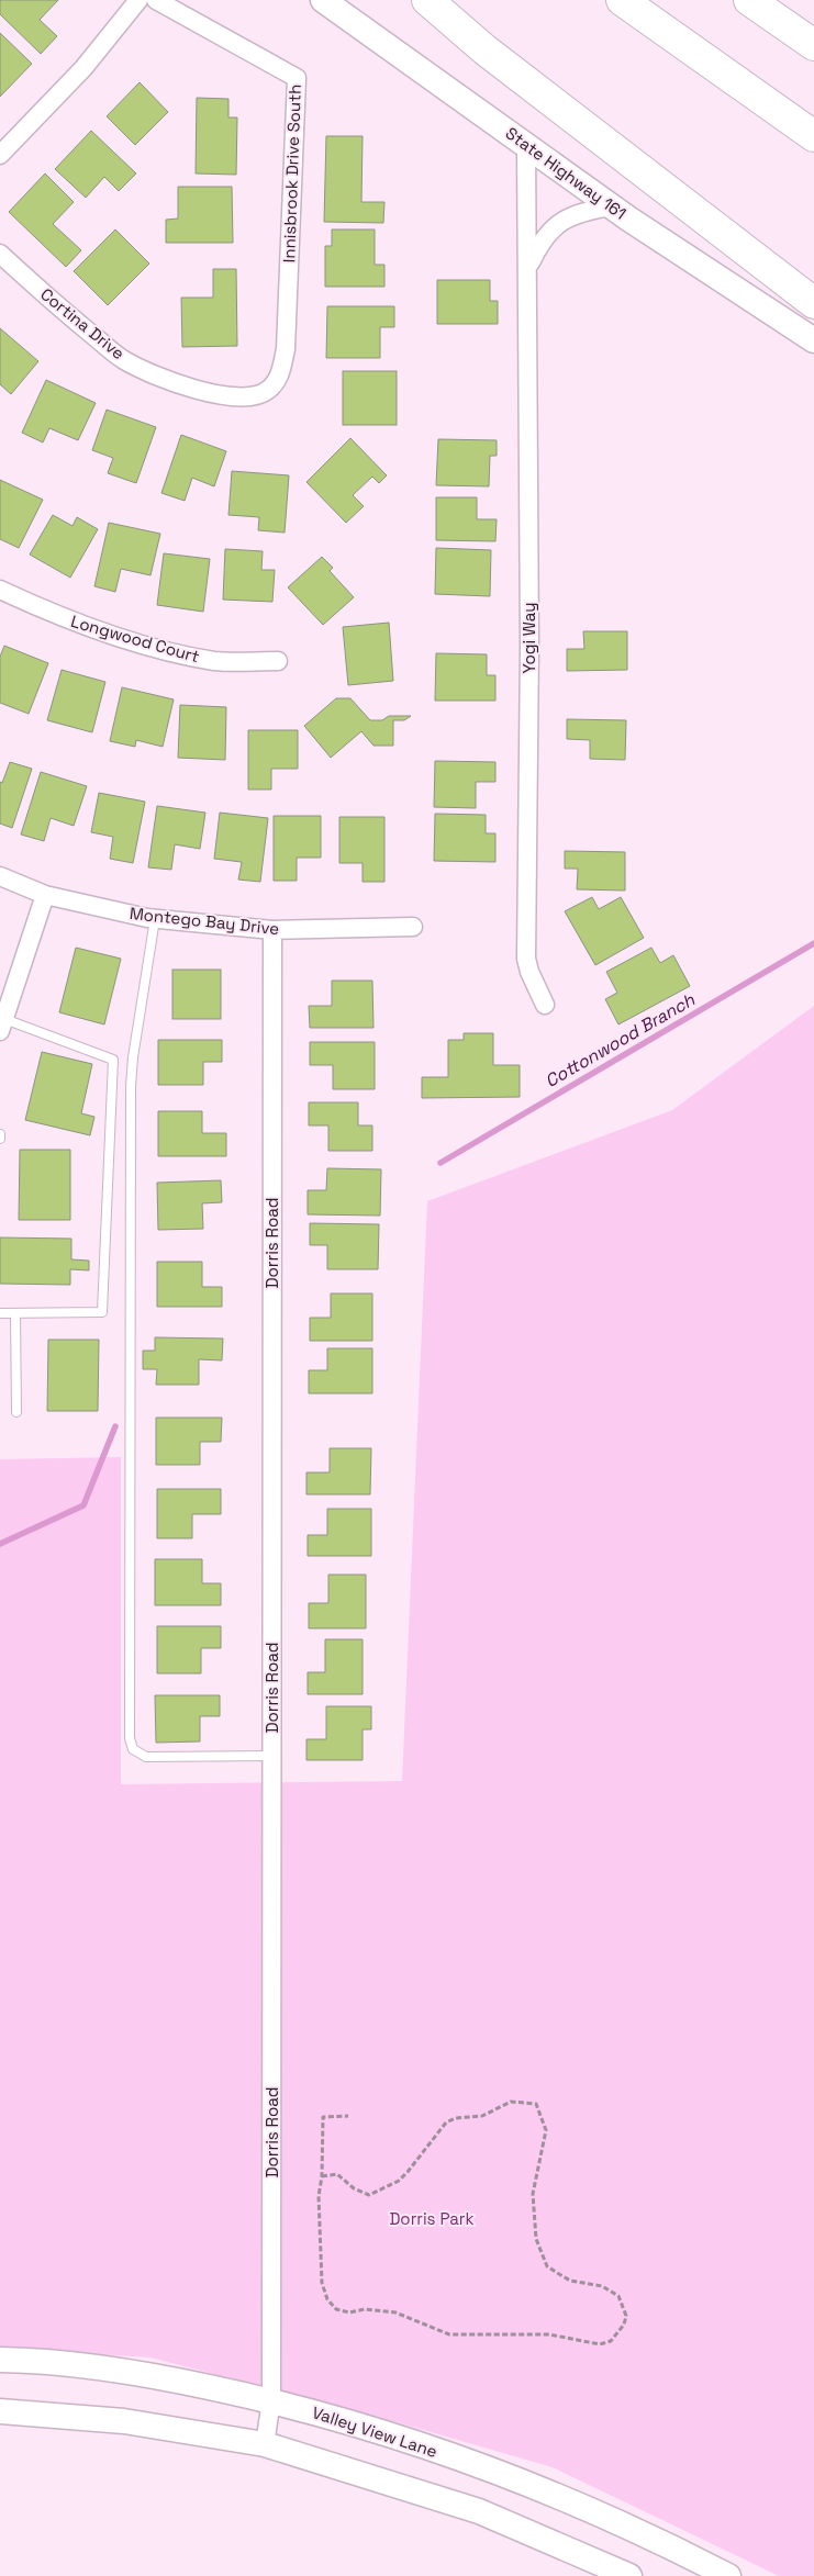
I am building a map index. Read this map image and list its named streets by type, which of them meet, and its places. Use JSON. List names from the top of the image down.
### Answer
{
  "streets": {
    "main road": ["State Highway 161", "Valley View Lane"],
    "street": [
      "Innisbrook Drive South",
      "Cortina Drive",
      "Yogi Way",
      "Longwood Court",
      "Montego Bay Drive",
      "Dorris Road"
    ]
  },
  "crossings": [
    ["Innisbrook Drive South", "Cortina Drive"],
    ["State Highway 161", "Yogi Way"],
    ["Montego Bay Drive", "Dorris Road"],
    ["Dorris Road", "Valley View Lane"]
  ],
  "water": ["Cottonwood Branch"],
  "parks": ["Dorris Park"]
}
